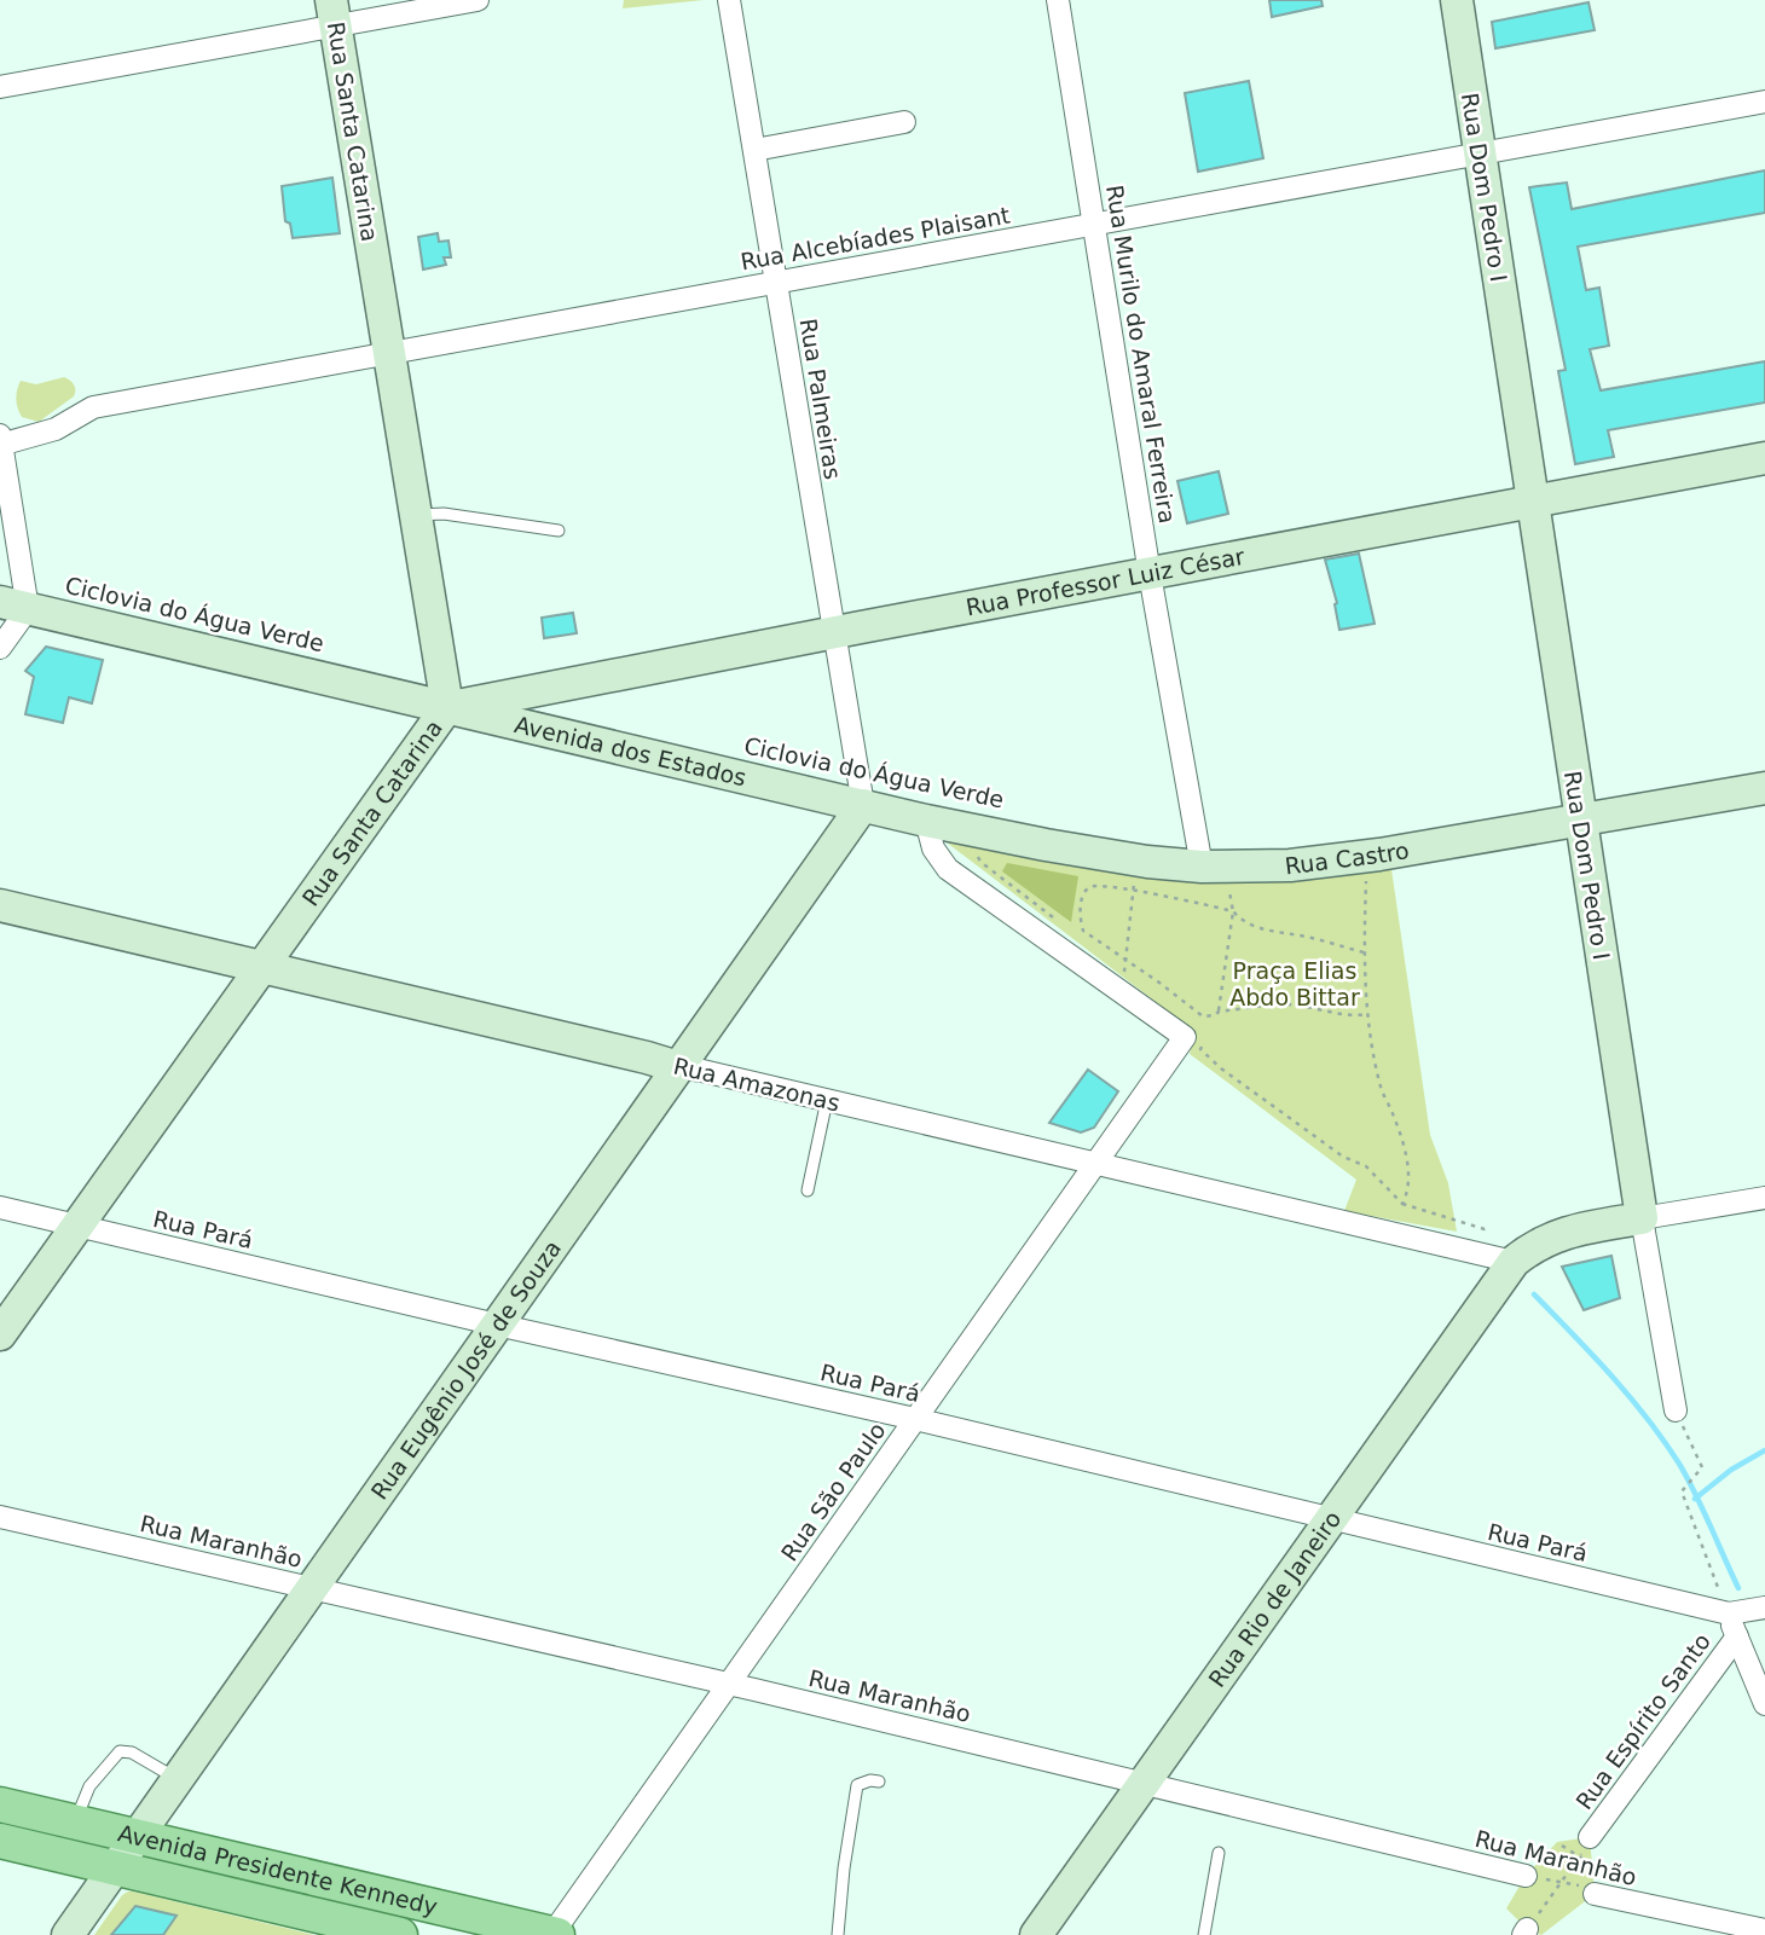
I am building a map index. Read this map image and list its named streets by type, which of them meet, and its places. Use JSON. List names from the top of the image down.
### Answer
{
  "streets": {
    "main road": ["Avenida Presidente Kennedy"],
    "street": [
      "Rua Santa Catarina",
      "Rua Dom Pedro I",
      "Rua Alcebíades Plaisant",
      "Rua Murilo do Amaral Ferreira",
      "Rua Palmeiras",
      "Rua Professor Luiz César",
      "Avenida dos Estados",
      "Rua Castro",
      "Rua Amazonas",
      "Rua Pará",
      "Rua Eugênio José de Souza",
      "Rua São Paulo",
      "Rua Maranhão",
      "Rua Rio de Janeiro",
      "Rua Espírito Santo"
    ]
  },
  "crossings": [
    ["Rua Santa Catarina", "Rua Alcebíades Plaisant"],
    ["Rua Santa Catarina", "Rua Professor Luiz César"],
    ["Rua Santa Catarina", "Avenida dos Estados"],
    ["Rua Santa Catarina", "Rua Amazonas"],
    ["Rua Santa Catarina", "Rua Pará"],
    ["Rua Dom Pedro I", "Rua Alcebíades Plaisant"],
    ["Rua Dom Pedro I", "Rua Professor Luiz César"],
    ["Rua Dom Pedro I", "Rua Castro"],
    ["Rua Alcebíades Plaisant", "Rua Murilo do Amaral Ferreira"],
    ["Rua Alcebíades Plaisant", "Rua Palmeiras"],
    ["Rua Murilo do Amaral Ferreira", "Rua Professor Luiz César"],
    ["Rua Murilo do Amaral Ferreira", "Rua Castro"],
    ["Rua Palmeiras", "Rua Professor Luiz César"],
    ["Rua Palmeiras", "Avenida dos Estados"],
    ["Rua Palmeiras", "Rua Eugênio José de Souza"],
    ["Rua Professor Luiz César", "Avenida dos Estados"],
    ["Avenida dos Estados", "Rua Castro"],
    ["Avenida dos Estados", "Rua Eugênio José de Souza"],
    ["Rua Amazonas", "Rua Eugênio José de Souza"],
    ["Rua Amazonas", "Rua São Paulo"],
    ["Rua Amazonas", "Rua Rio de Janeiro"],
    ["Rua Pará", "Rua Eugênio José de Souza"],
    ["Rua Pará", "Rua São Paulo"],
    ["Rua Pará", "Rua Rio de Janeiro"],
    ["Rua Eugênio José de Souza", "Rua Maranhão"],
    ["Rua Eugênio José de Souza", "Avenida Presidente Kennedy"],
    ["Rua São Paulo", "Rua Maranhão"],
    ["Rua São Paulo", "Avenida Presidente Kennedy"],
    ["Rua Maranhão", "Rua Rio de Janeiro"]
  ],
  "parks": ["Praça Elias Abdo Bittar"]
}
